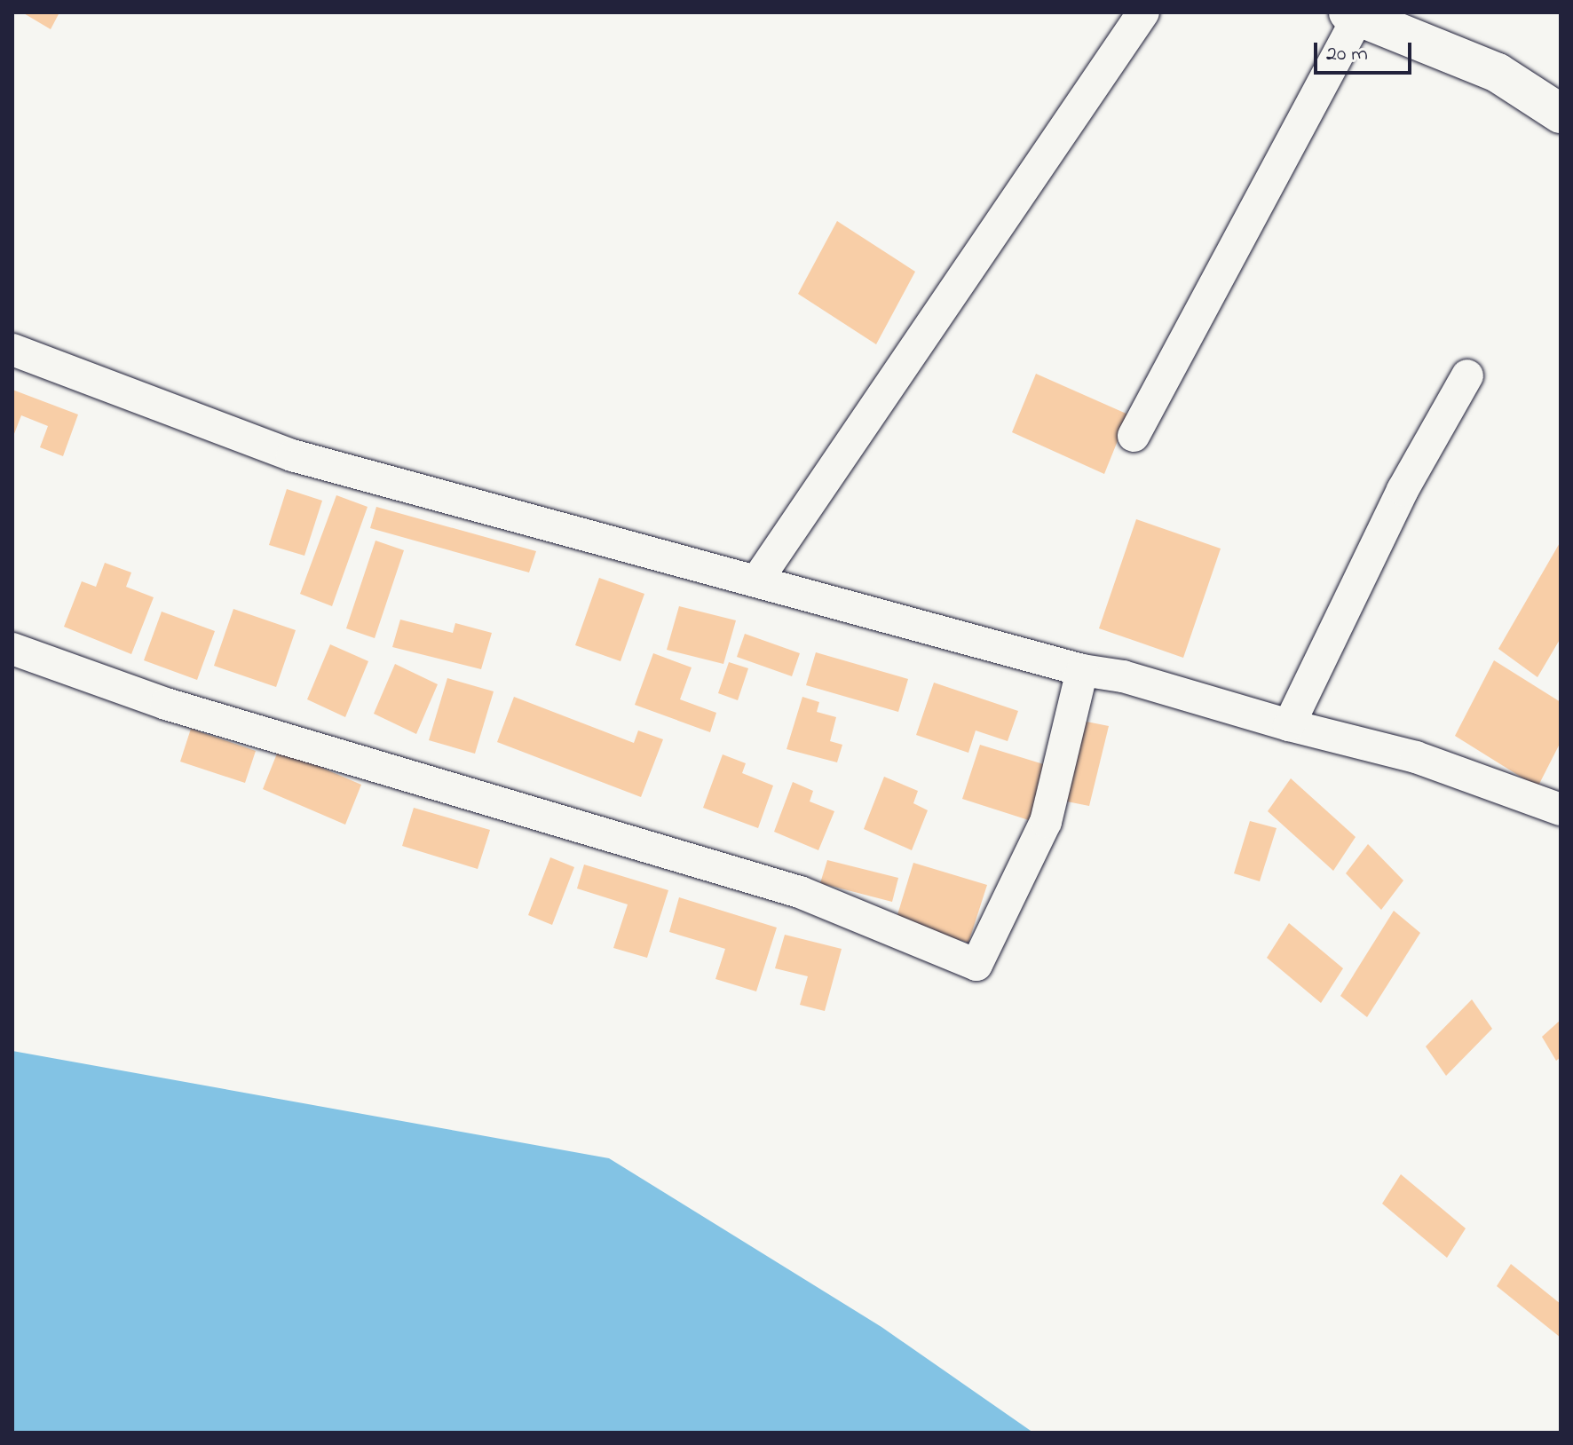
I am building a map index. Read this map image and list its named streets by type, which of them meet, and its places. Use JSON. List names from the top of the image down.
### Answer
{
  "scale_bar": "20 m"
}
